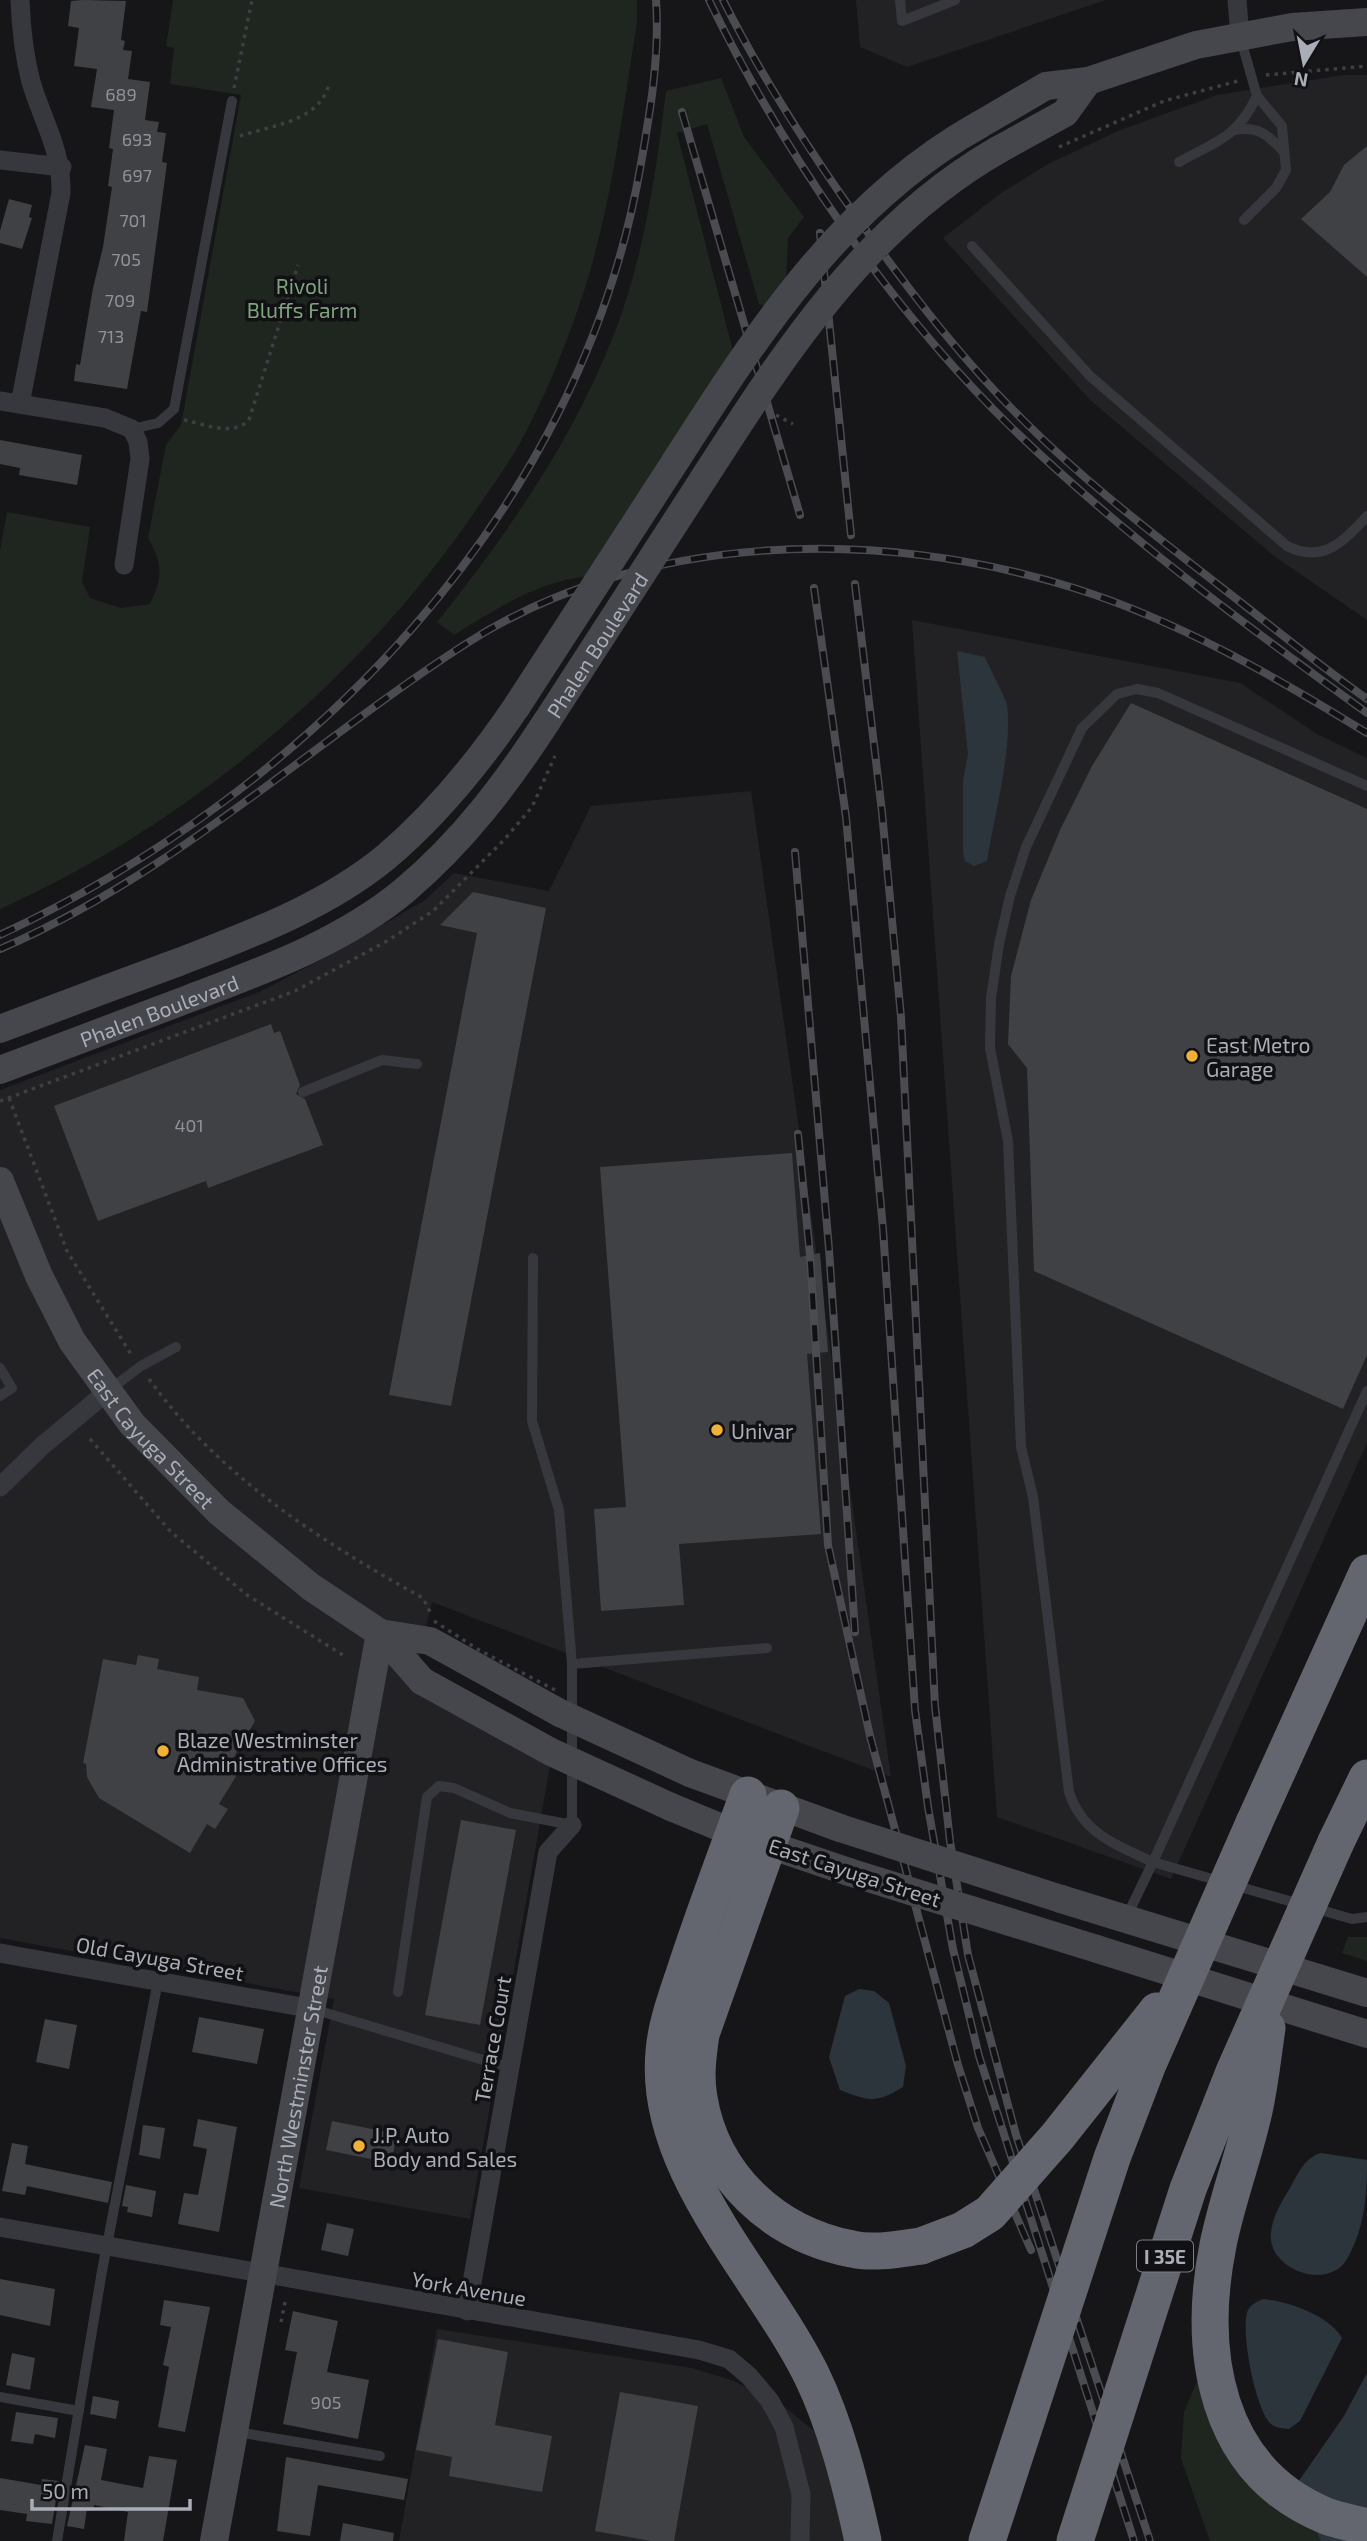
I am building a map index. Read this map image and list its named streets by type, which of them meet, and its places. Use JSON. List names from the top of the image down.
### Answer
{
  "streets": {
    "highway": ["I 35E"],
    "main road": ["Phalen Boulevard", "East Cayuga Street", "North Westminster Street"],
    "street": ["Old Cayuga Street", "Terrace Court", "York Avenue"]
  },
  "crossings": [
    ["East Cayuga Street", "North Westminster Street"],
    ["Old Cayuga Street", "North Westminster Street"],
    ["Terrace Court", "York Avenue"],
    ["North Westminster Street", "York Avenue"]
  ],
  "parks": ["Rivoli Bluffs Farm"],
  "places": [
    "East Metro Garage",
    "Univar",
    "Blaze Westminster Administrative Offices",
    "J.P. Auto Body and Sales"
  ],
  "house_numbers": [
    "689",
    "693",
    "697",
    "701",
    "705",
    "709",
    "713",
    "401",
    "905"
  ],
  "scale_bar": "50 m",
  "north": "bottom"
}
